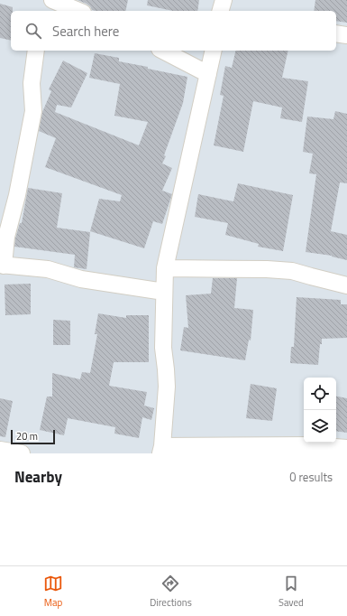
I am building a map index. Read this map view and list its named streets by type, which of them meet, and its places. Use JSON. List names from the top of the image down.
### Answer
{
  "scale_bar": "20 m",
  "page": {
    "search": "Search here",
    "scale": "20 m",
    "heading": ["Nearby", "0 results"],
    "nav": ["Map", "Directions", "Saved"]
  }
}
